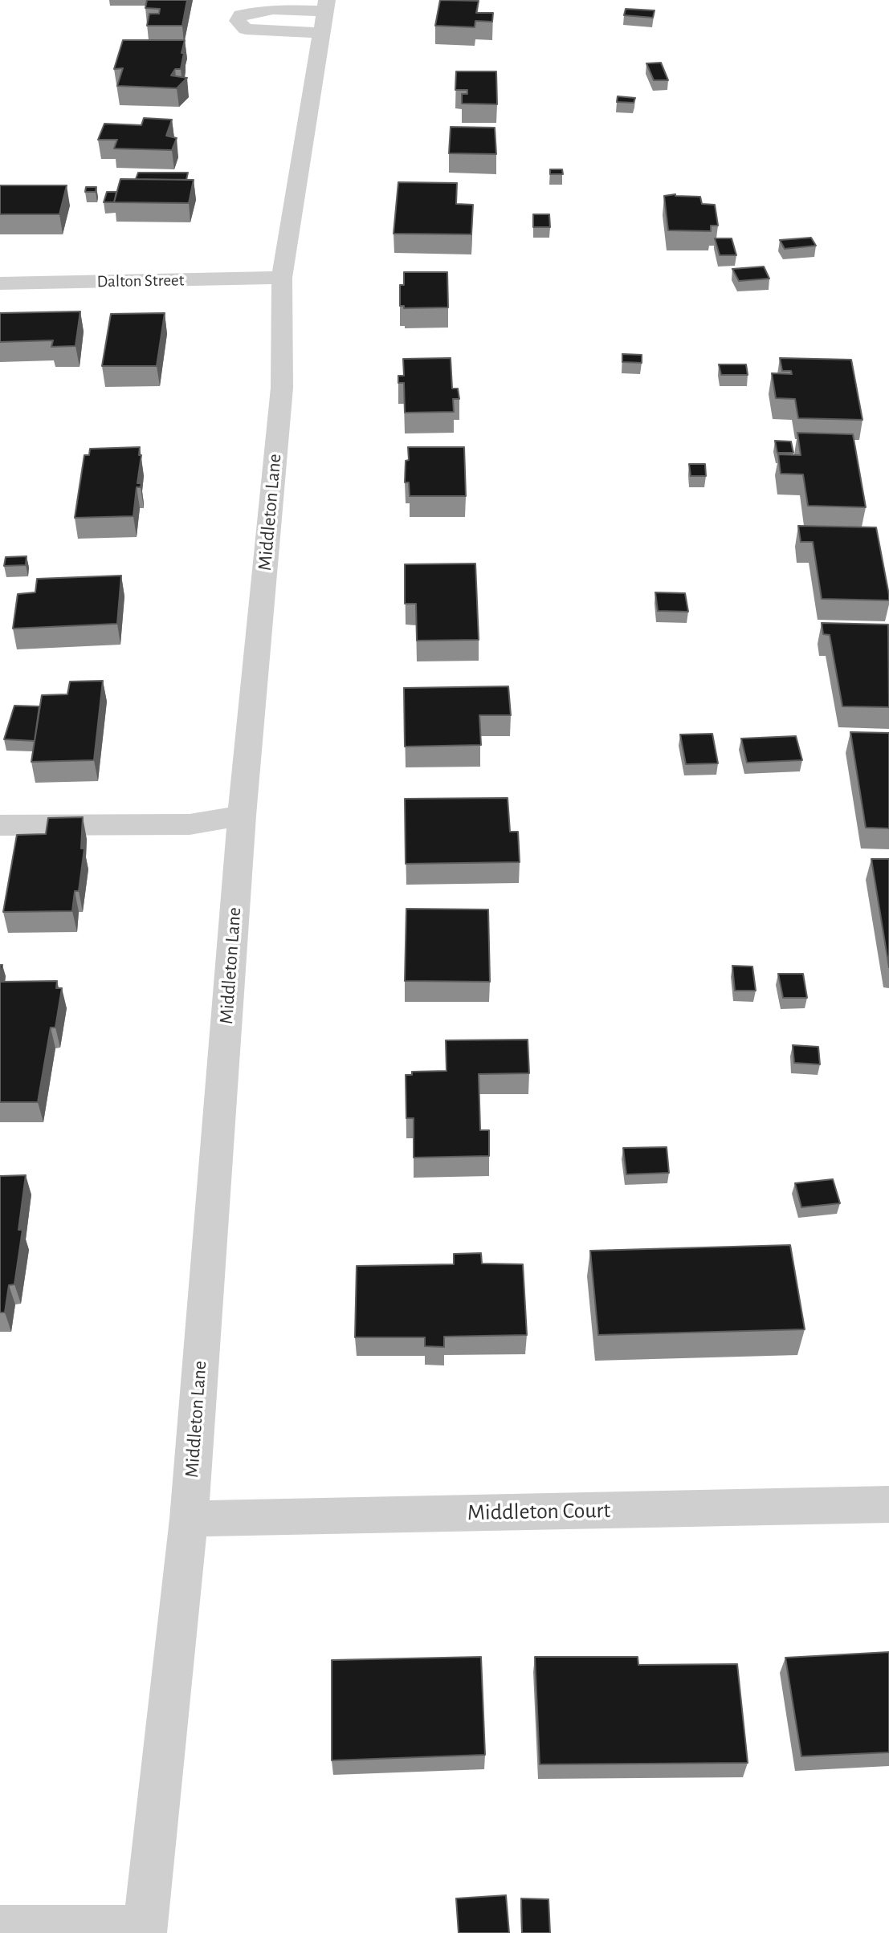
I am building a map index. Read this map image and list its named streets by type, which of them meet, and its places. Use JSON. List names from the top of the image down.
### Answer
{
  "streets": {
    "street": ["Dalton Street", "Middleton Lane", "Middleton Court"]
  },
  "crossings": [
    ["Dalton Street", "Middleton Lane"],
    ["Middleton Lane", "Middleton Court"]
  ]
}
